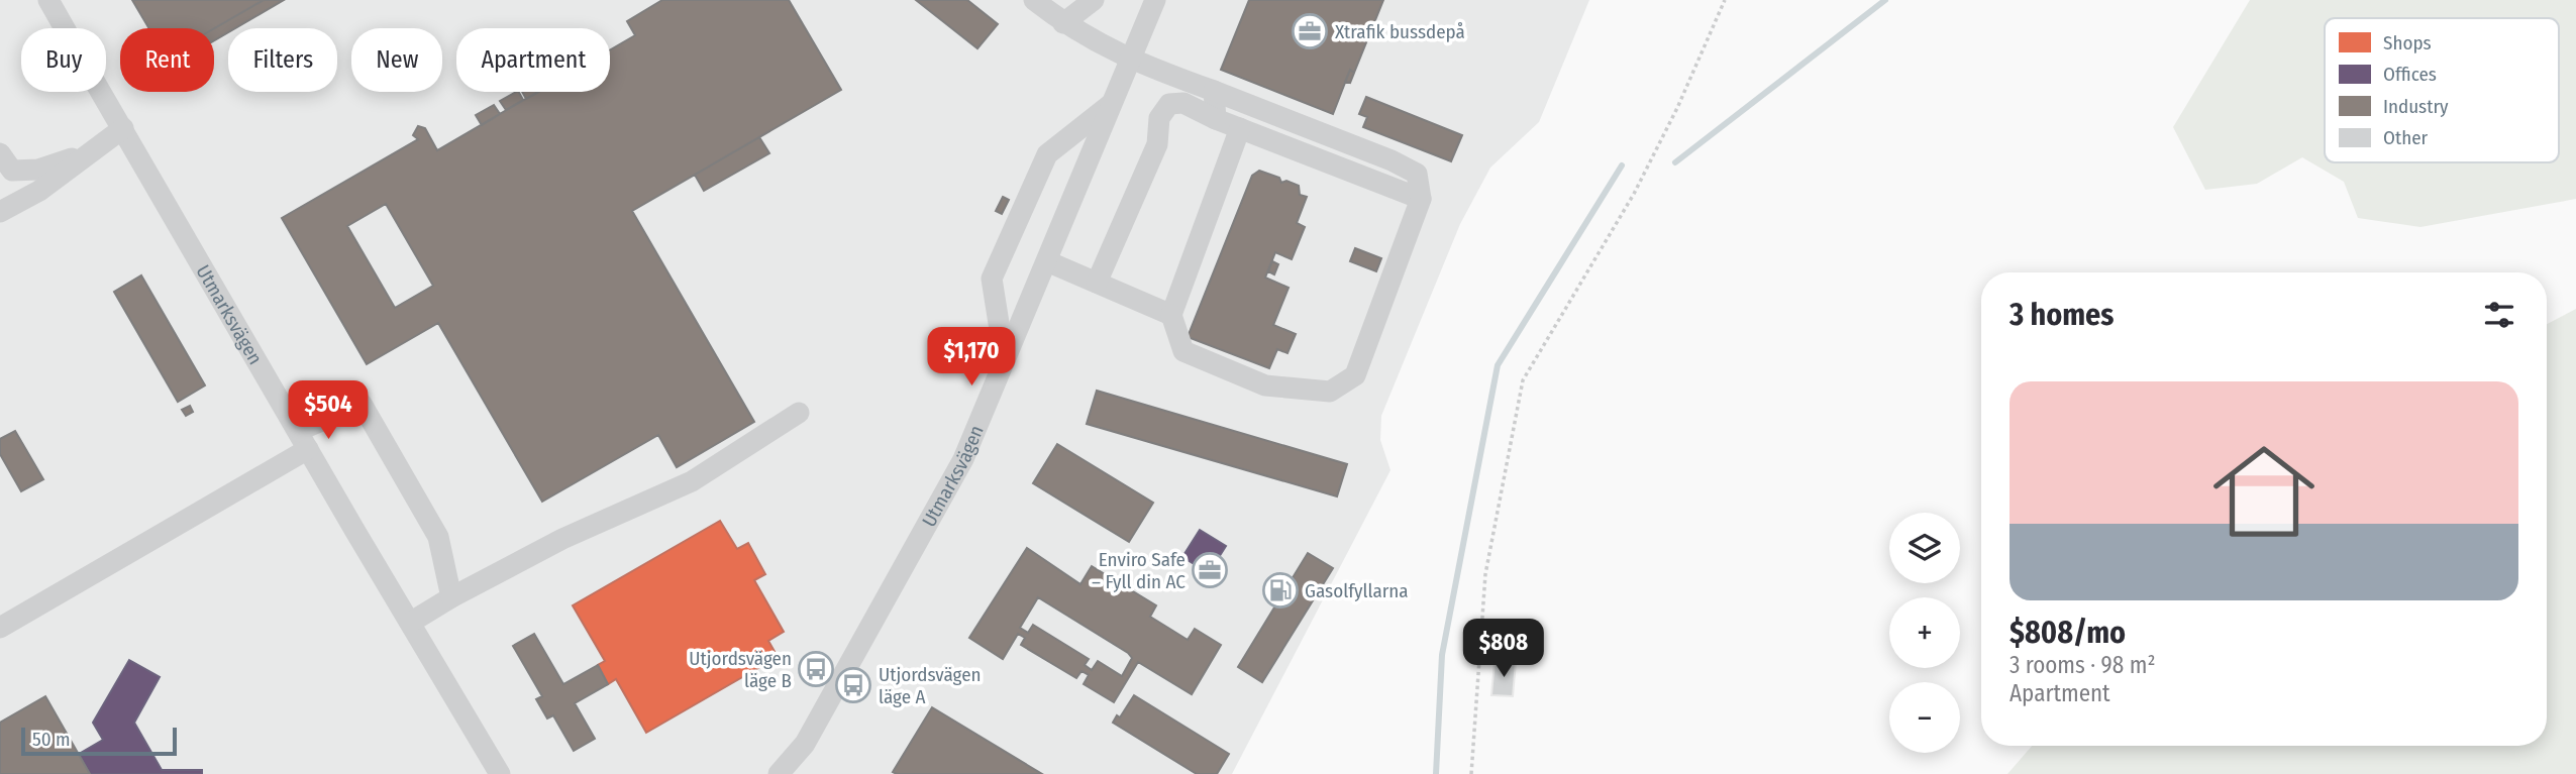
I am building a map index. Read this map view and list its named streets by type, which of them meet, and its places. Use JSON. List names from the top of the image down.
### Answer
{
  "streets": {
    "street": ["Utmarksvägen"]
  },
  "places": {
    "office": ["Xtrafik bussdepå", "Enviro Safe – Fyll din AC"],
    "fuel station": ["Gasolfyllarna"],
    "bus stop": ["Utjordsvägen läge B", "Utjordsvägen läge A"]
  },
  "legend": [
    "Shops",
    "Offices",
    "Industry",
    "Other"
  ],
  "scale_bar": "50 m",
  "page": {
    "chip": [
      "Buy",
      "Rent",
      "Filters",
      "New",
      "Apartment"
    ],
    "heading": "3 homes",
    "price": ["$1,170", "$504", "$808"],
    "list": [
      {
        "name": "$808/mo",
        "note": "3 rooms · 98 m² · Apartment"
      }
    ],
    "map_buttons": ["+", "−"],
    "scale": "50 m"
  }
}
